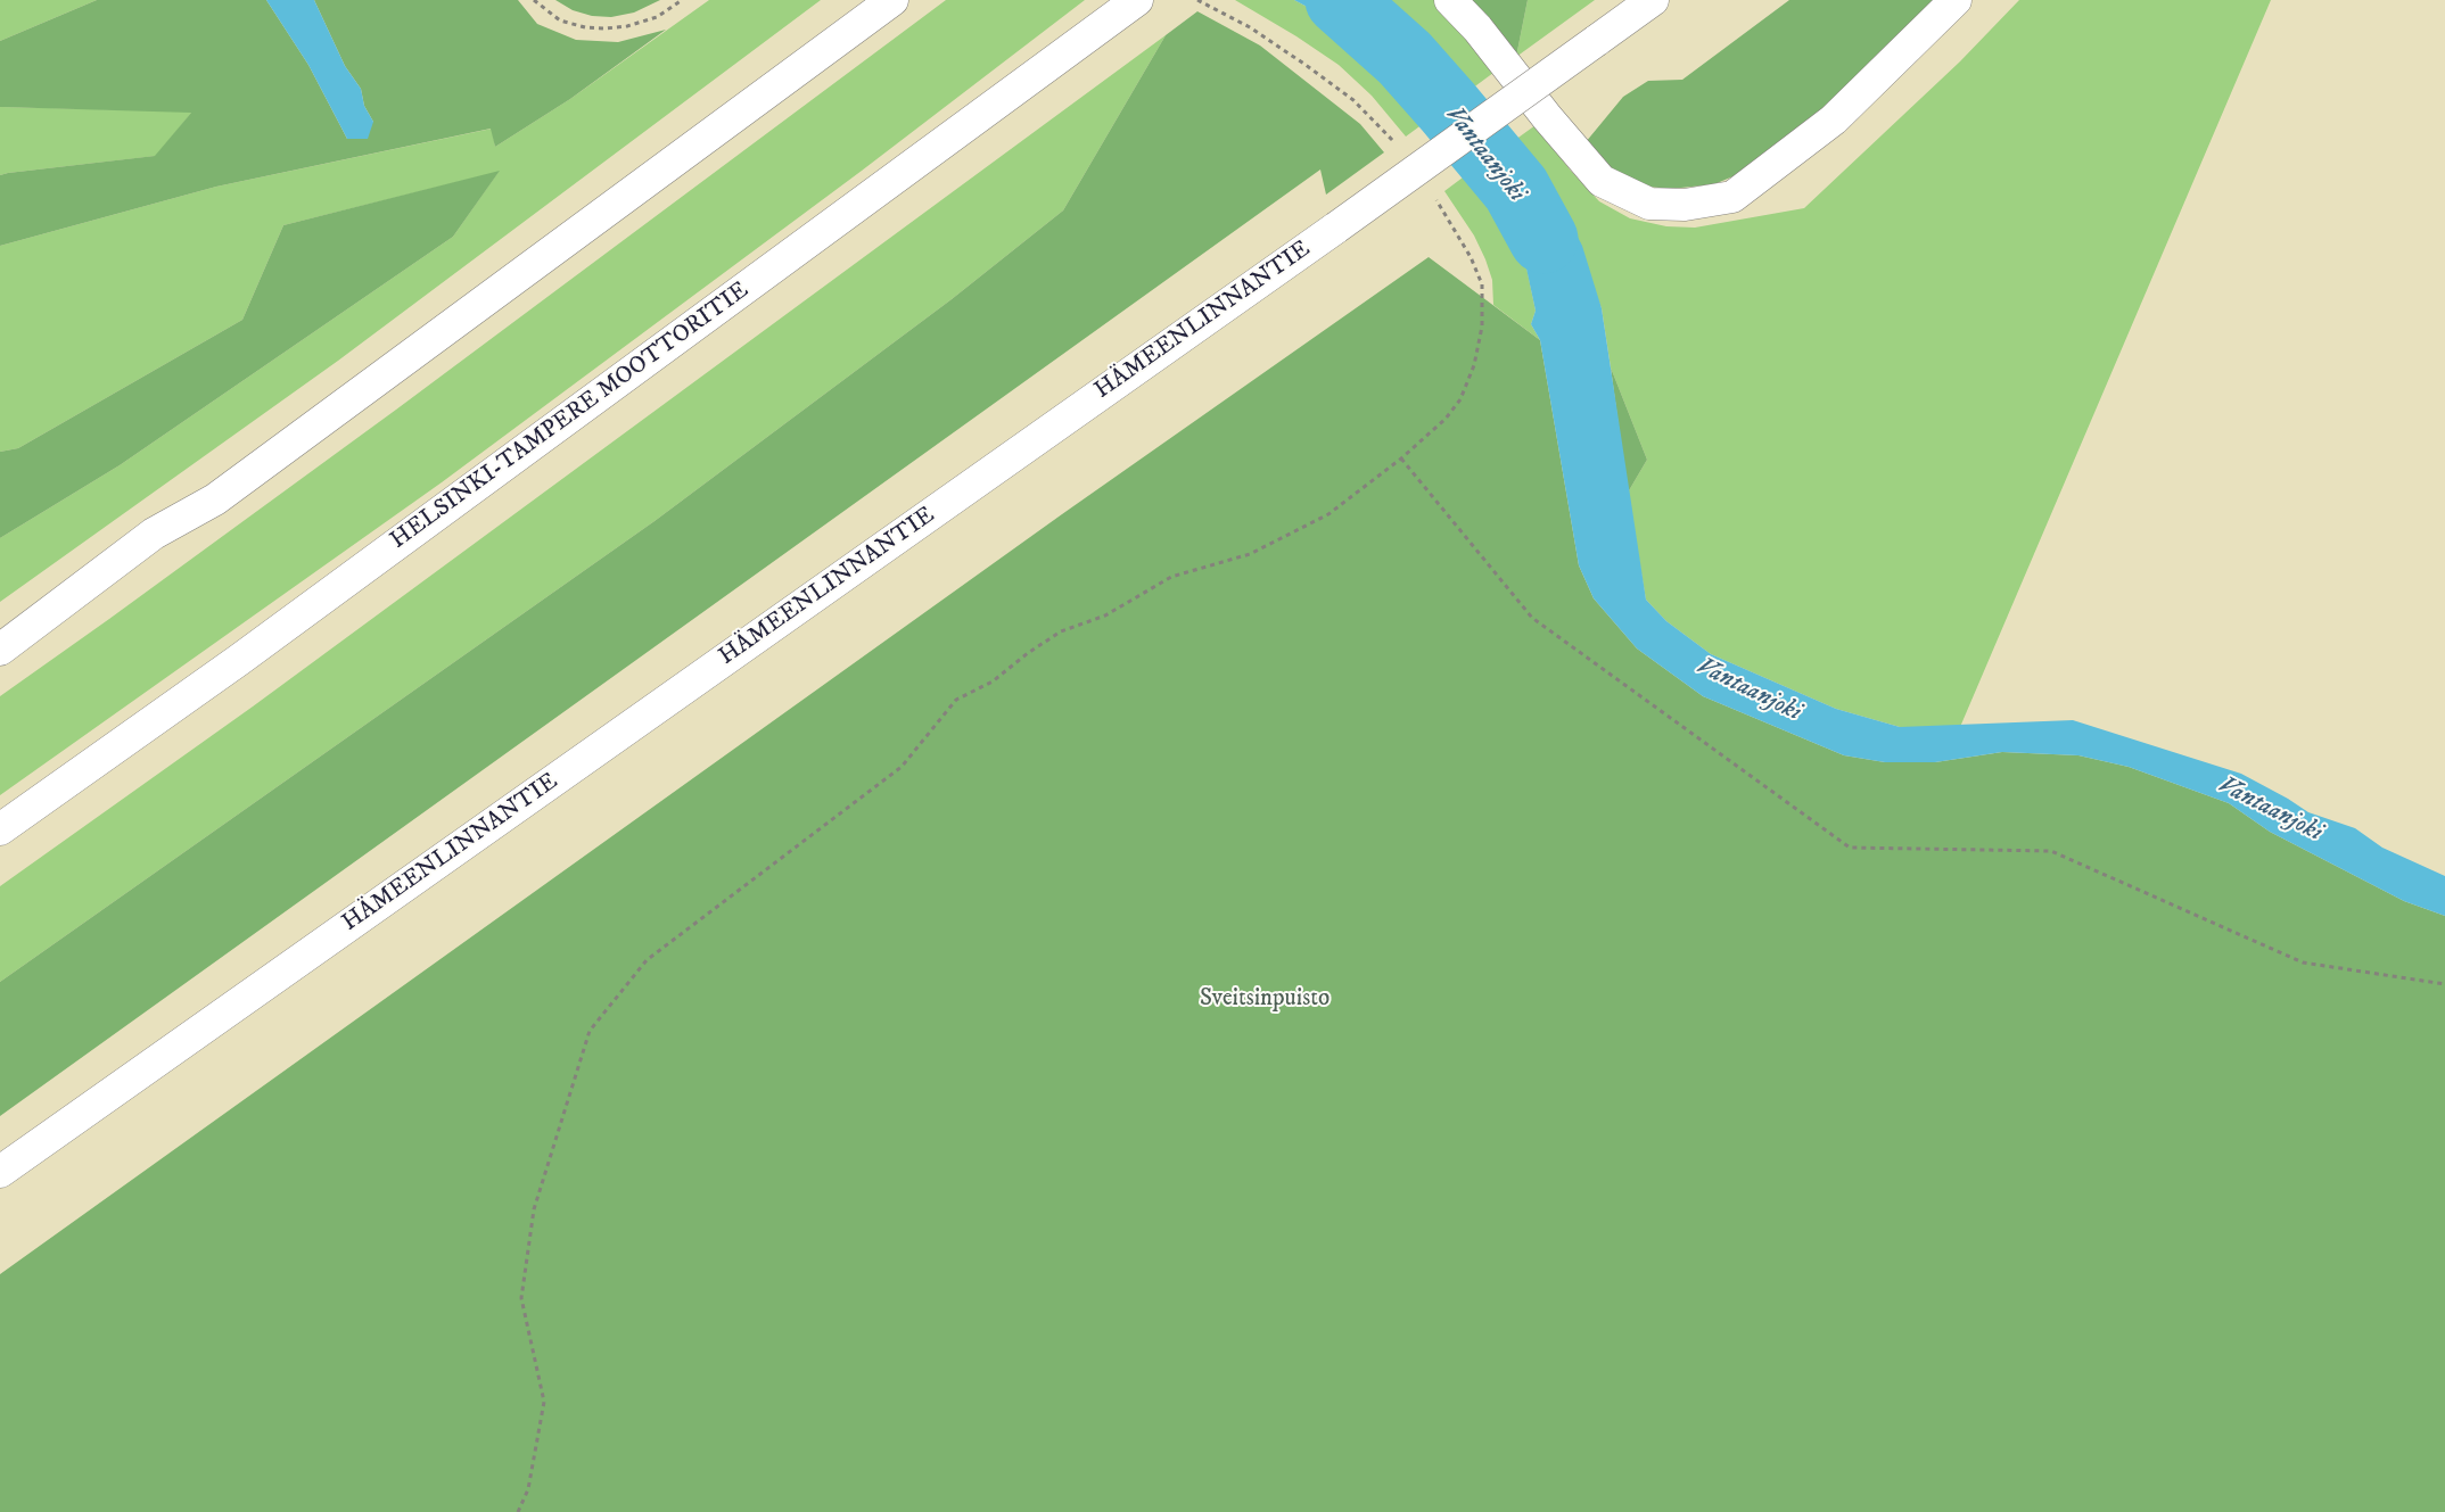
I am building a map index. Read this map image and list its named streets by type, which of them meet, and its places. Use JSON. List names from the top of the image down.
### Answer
{
  "streets": {
    "main road": ["HÄMEENLINNANTIE", "HELSINKI-TAMPERE MOOTTORITIE"]
  },
  "water": ["Vantaanjoki"],
  "parks": ["Sveitsinpuisto"]
}
